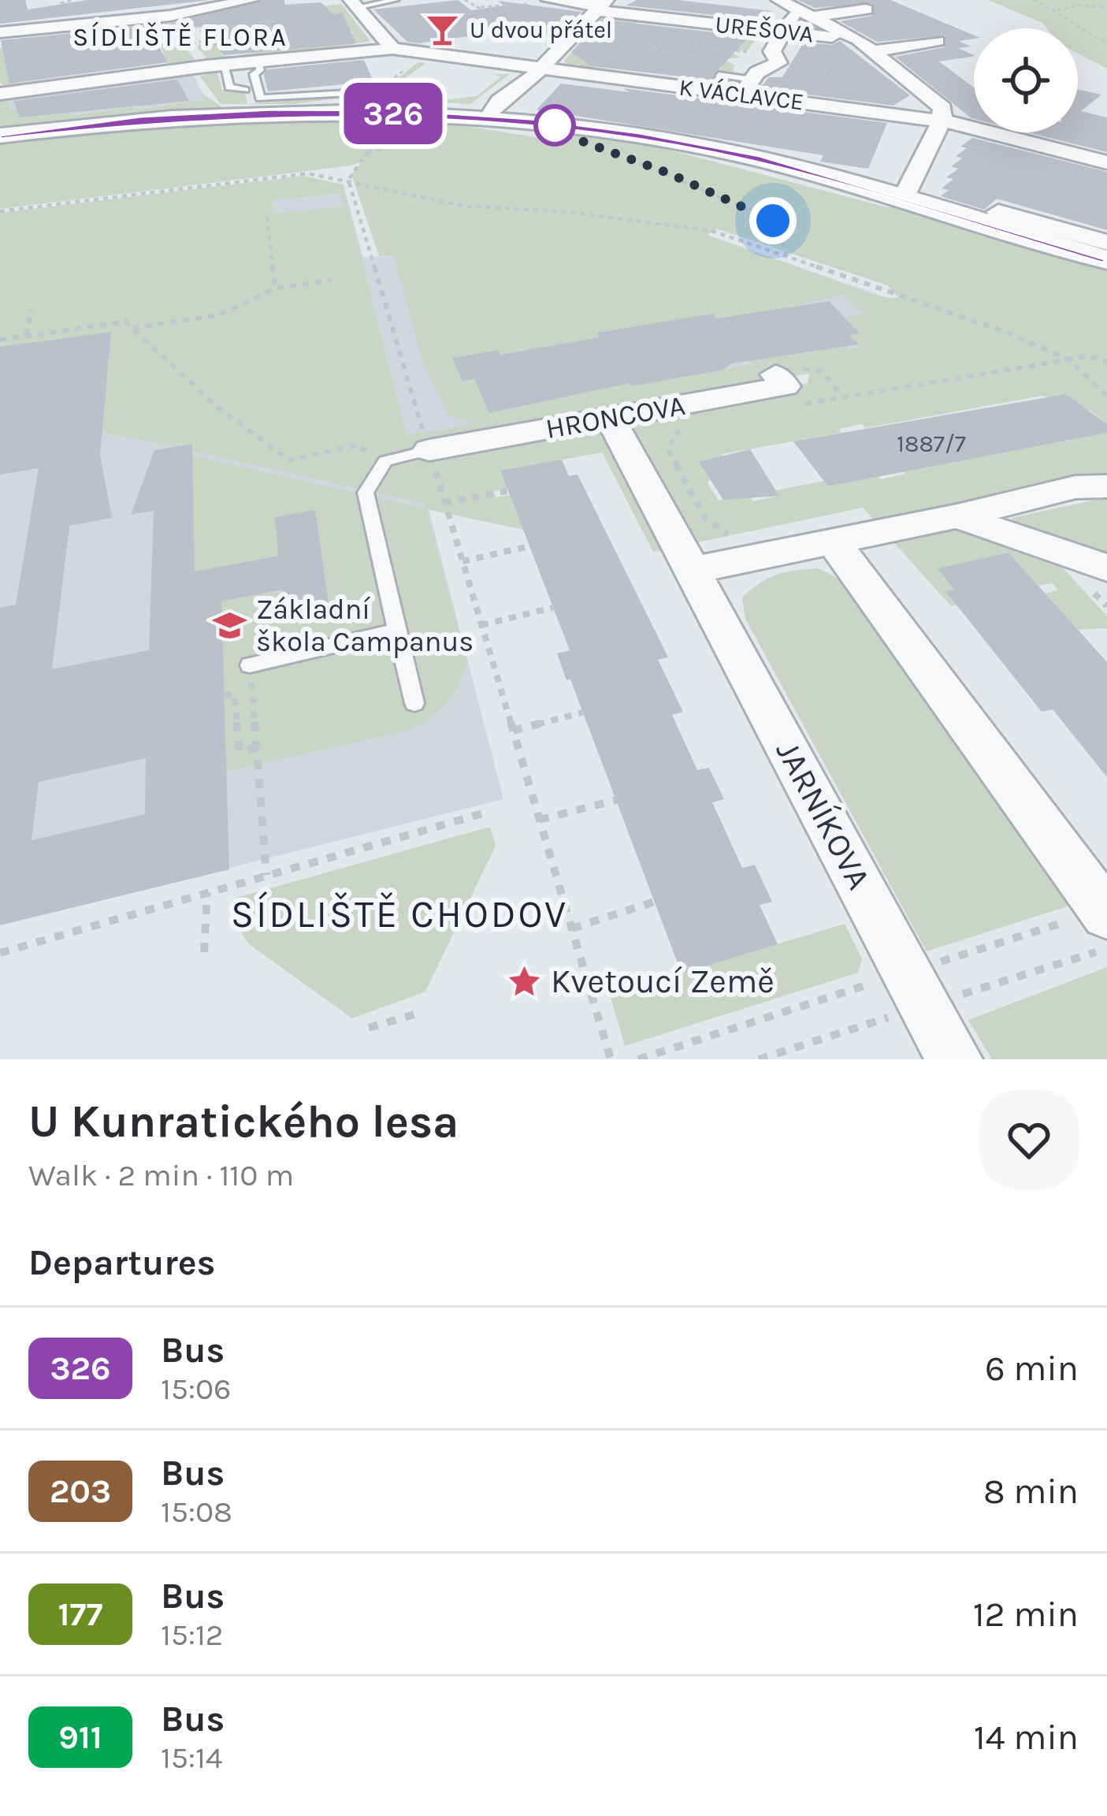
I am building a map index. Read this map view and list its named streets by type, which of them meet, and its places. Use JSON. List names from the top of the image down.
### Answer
{
  "streets": {
    "street": [
      "UREŠOVA",
      "K VÁCLAVCE",
      "HRONCOVA",
      "JARNÍKOVA"
    ]
  },
  "crossings": [
    ["HRONCOVA", "JARNÍKOVA"]
  ],
  "districts": ["SÍDLIŠTĚ FLORA", "SÍDLIŠTĚ CHODOV"],
  "places": {
    "bar": ["U dvou přátel"],
    "school or university": ["Základní škola Campanus"],
    "place": ["Kvetoucí Země"]
  },
  "lines": ["bus line 326"],
  "house_numbers": ["1887/7"],
  "page": {
    "on_map": "326",
    "heading": [
      ["U Kunratického lesa", "Walk · 2 min · 110 m"],
      "Departures"
    ],
    "list": [
      {
        "mark": "326",
        "name": "Bus",
        "note": "15:06",
        "value": "6 min"
      },
      {
        "mark": "203",
        "name": "Bus",
        "note": "15:08",
        "value": "8 min"
      },
      {
        "mark": "177",
        "name": "Bus",
        "note": "15:12",
        "value": "12 min"
      },
      {
        "mark": "911",
        "name": "Bus",
        "note": "15:14",
        "value": "14 min"
      }
    ]
  }
}
